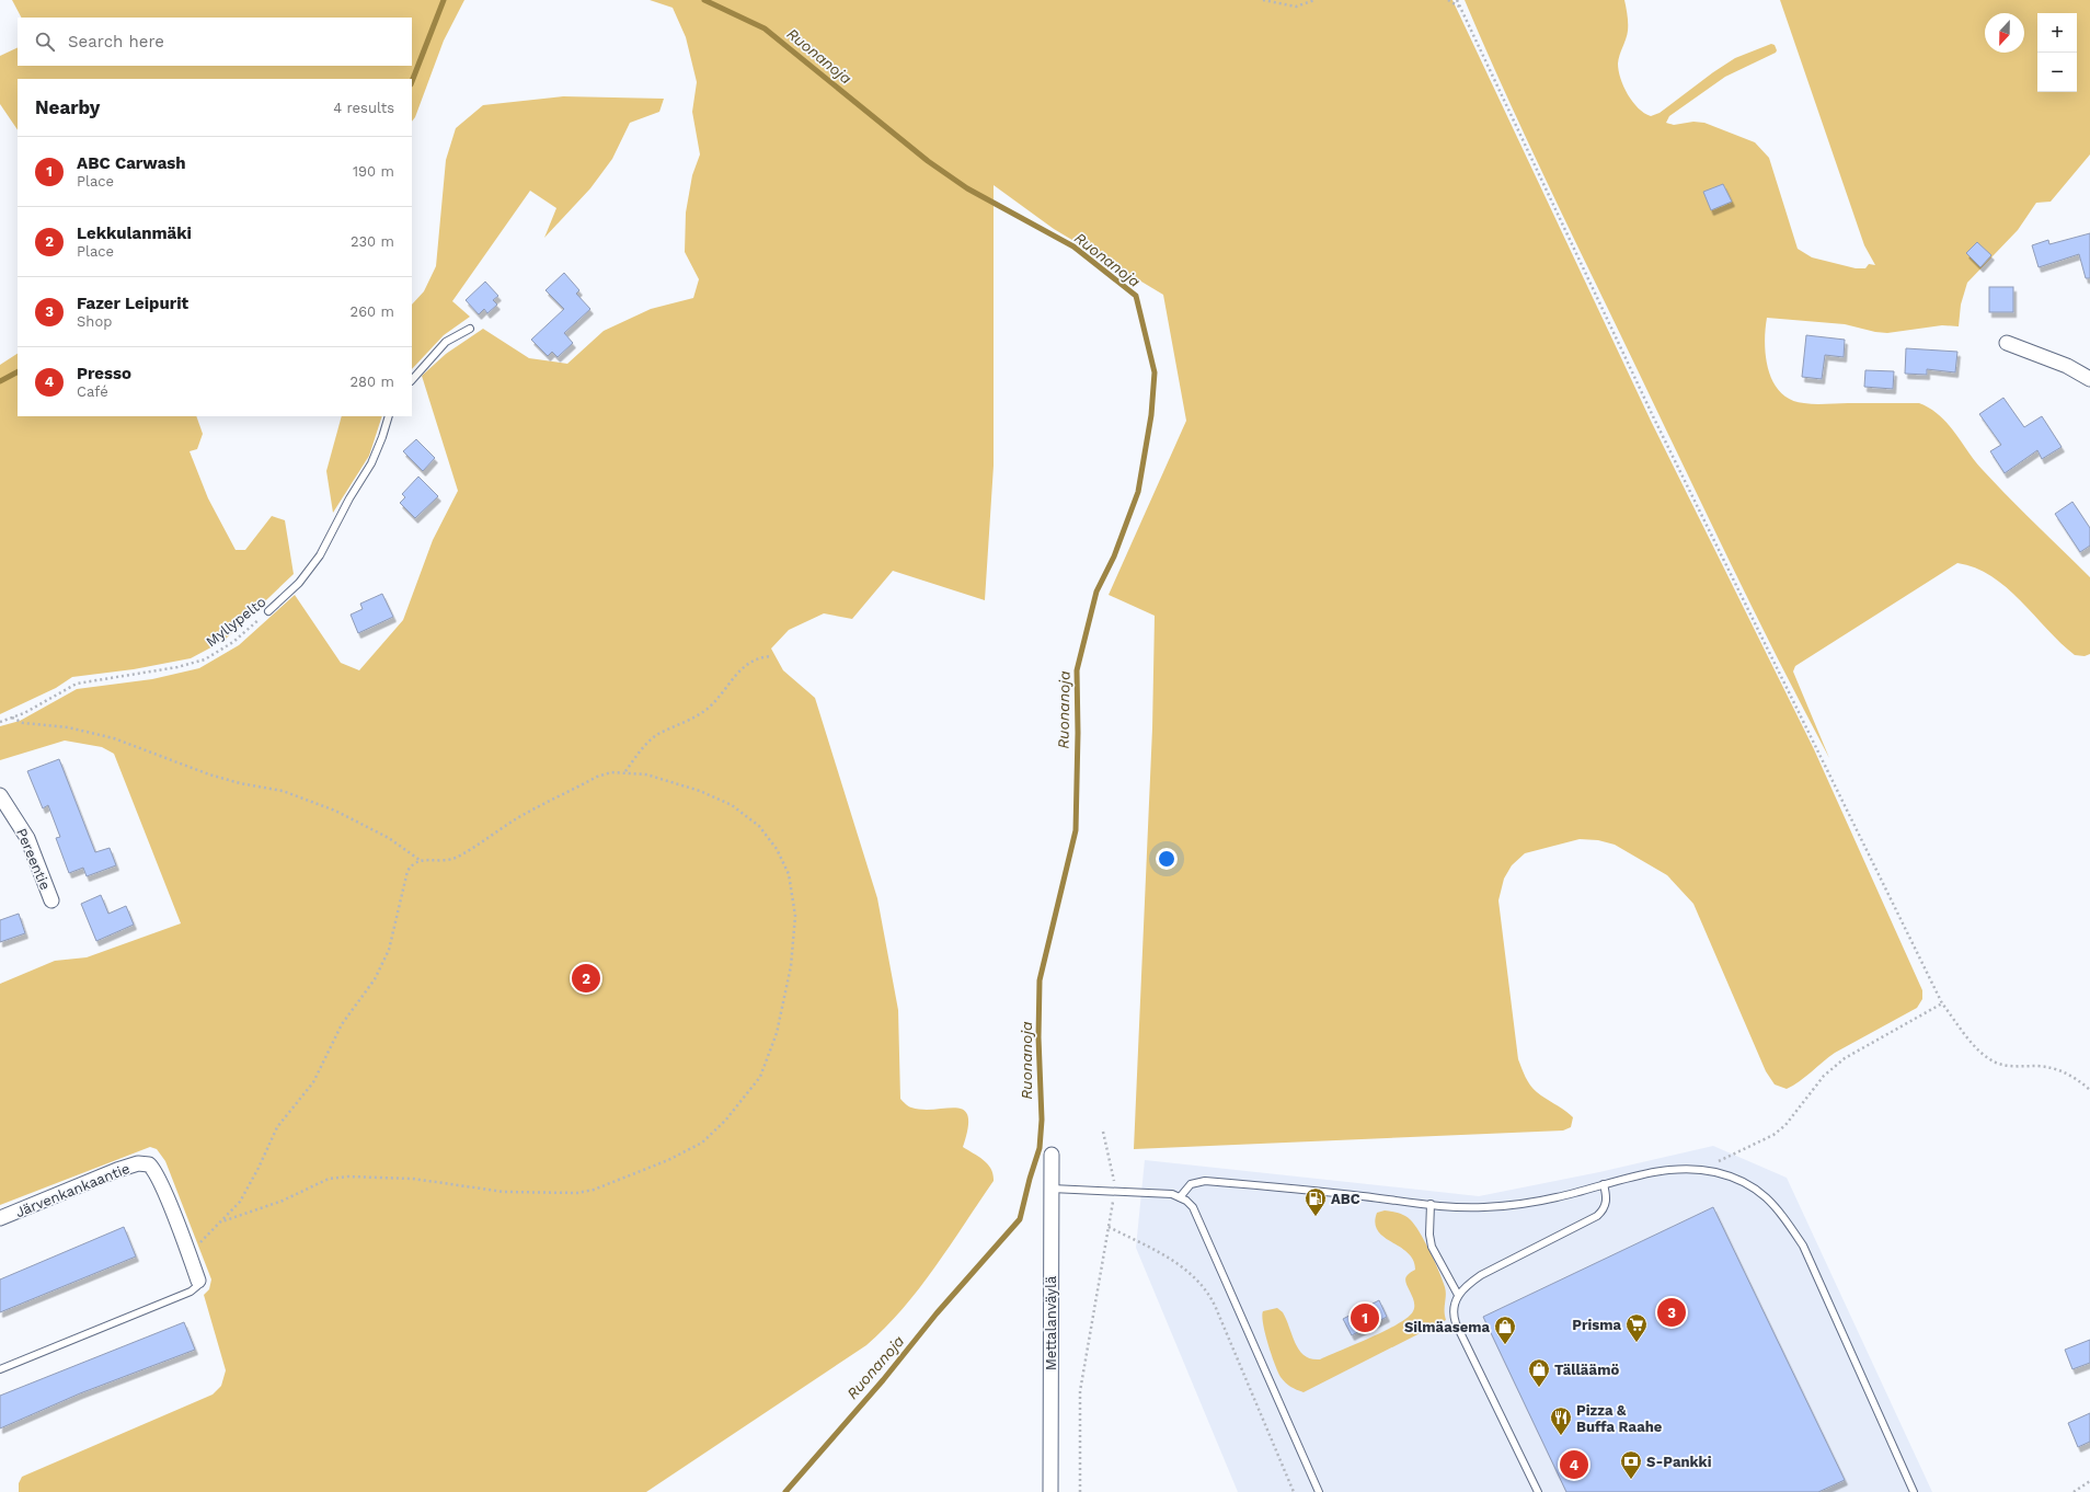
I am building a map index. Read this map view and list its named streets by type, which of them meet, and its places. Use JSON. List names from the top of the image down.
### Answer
{
  "streets": {
    "street": ["Pereentie", "Järvenkankaantie", "Mettalanväylä"],
    "lane": ["Myllypelto"]
  },
  "water": ["Ruonanoja"],
  "places": {
    "fuel station": ["ABC"],
    "supermarket": ["Prisma"],
    "shop": ["Silmäasema", "Tälläämö"],
    "restaurant": ["Pizza & Buffa Raahe"],
    "bank": ["S-Pankki"]
  },
  "north": "bottom",
  "page": {
    "map_buttons": ["+", "−"],
    "search": "Search here",
    "heading": ["Nearby", "4 results"],
    "list": [
      {
        "mark": "1",
        "name": "ABC Carwash",
        "note": "Place",
        "value": "190 m"
      },
      {
        "mark": "2",
        "name": "Lekkulanmäki",
        "note": "Place",
        "value": "230 m"
      },
      {
        "mark": "3",
        "name": "Fazer Leipurit",
        "note": "Shop",
        "value": "260 m"
      },
      {
        "mark": "4",
        "name": "Presso",
        "note": "Café",
        "value": "280 m"
      }
    ],
    "pins": [
      "2",
      "3",
      "1",
      "4"
    ]
  }
}
